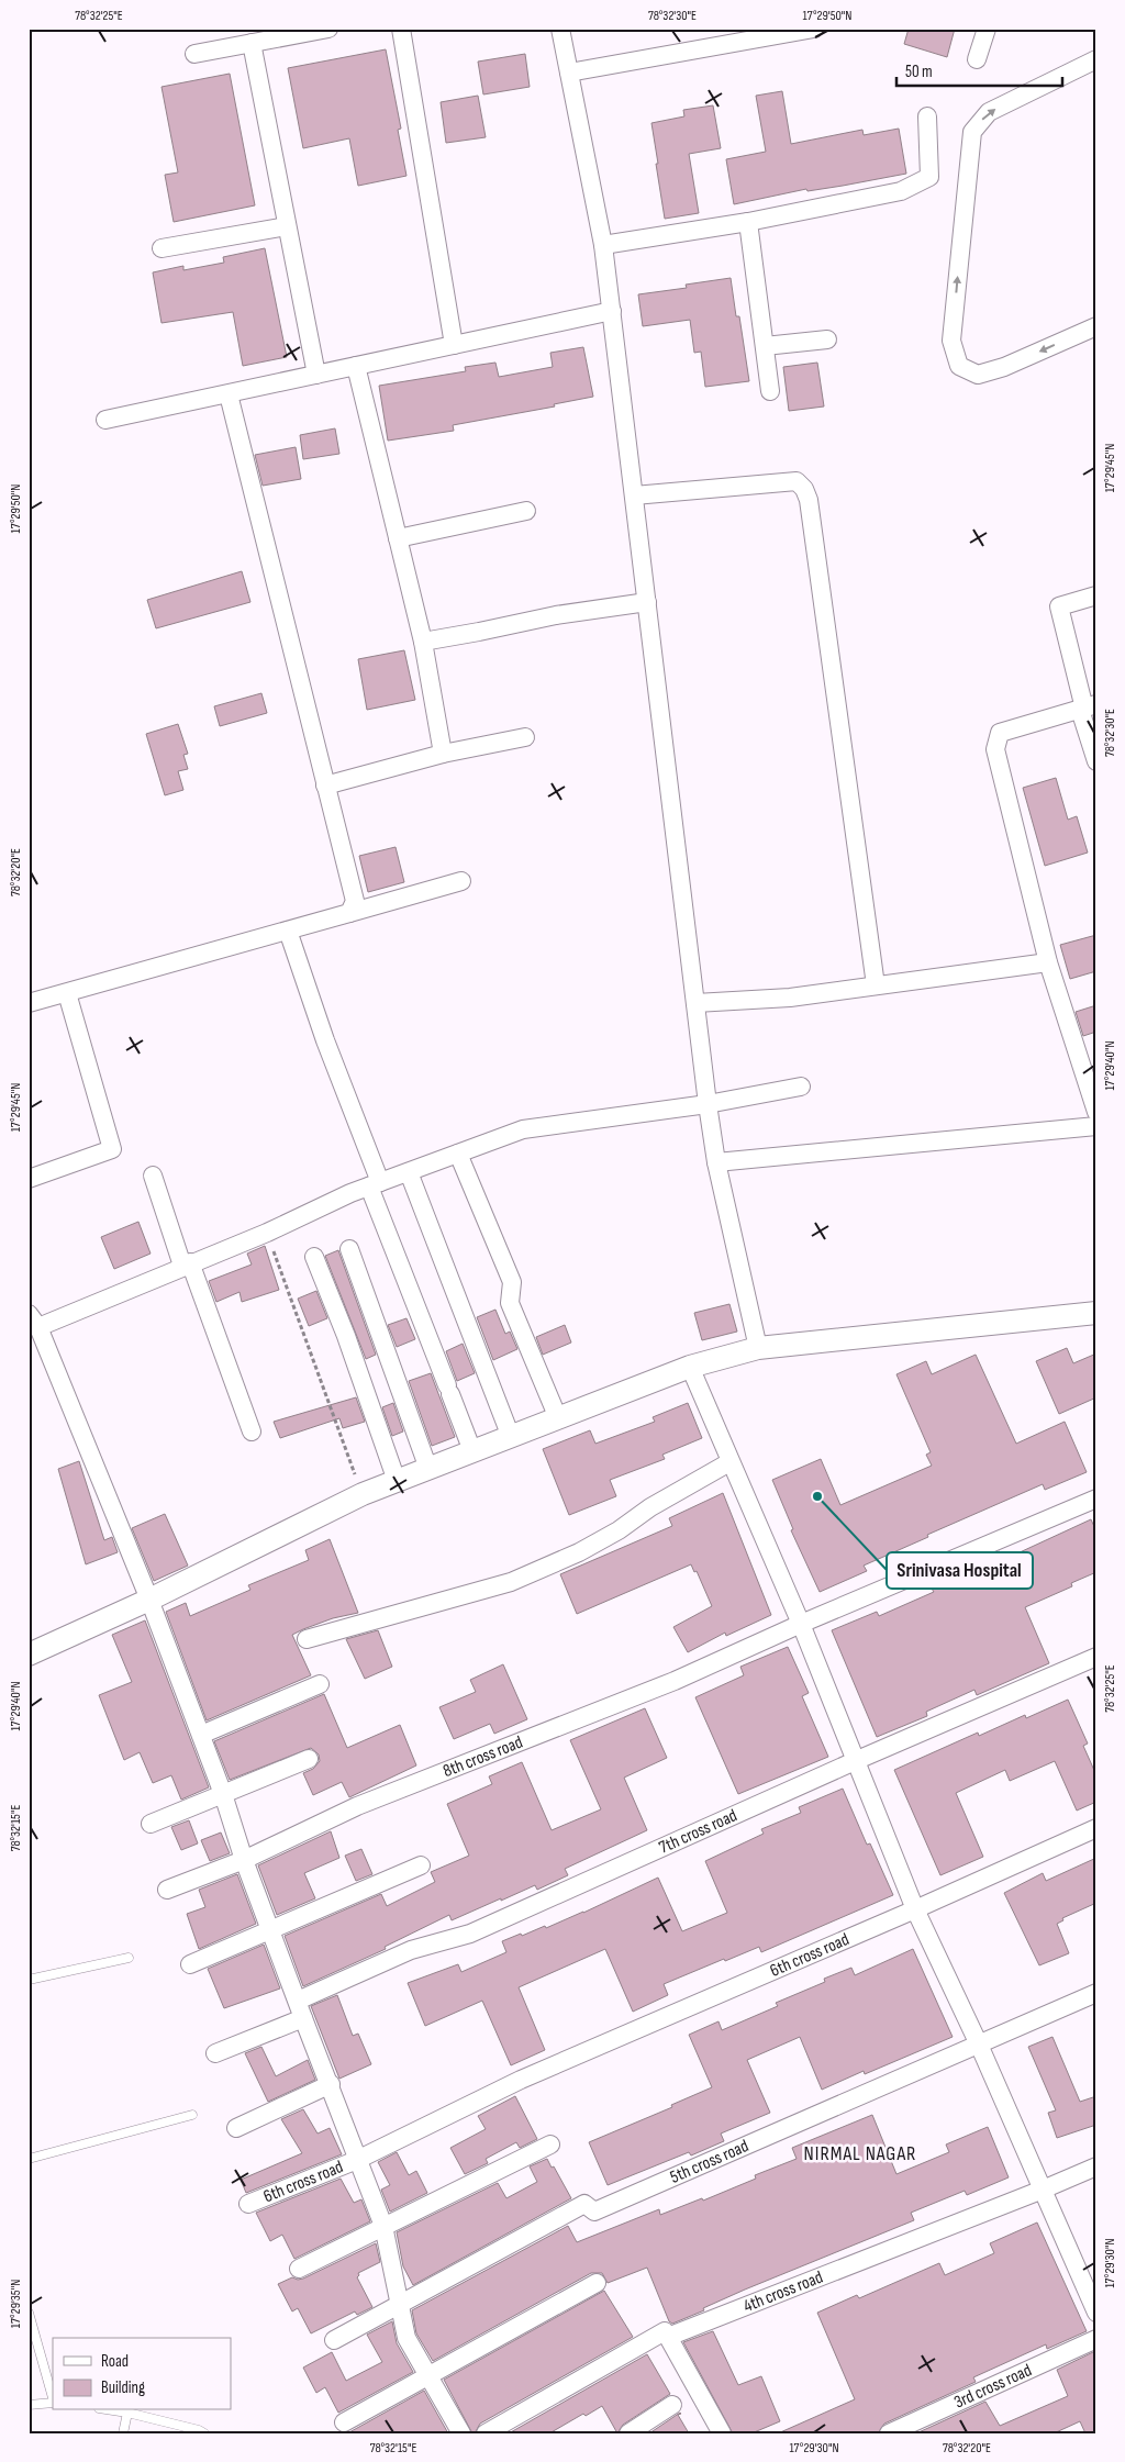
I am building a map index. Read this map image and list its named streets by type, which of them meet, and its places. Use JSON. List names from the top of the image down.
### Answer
{
  "streets": {
    "street": [
      "8th cross road",
      "7th cross road",
      "6th cross road",
      "5th cross road",
      "4th cross road",
      "3rd cross road"
    ]
  },
  "districts": ["NIRMAL NAGAR"],
  "places": ["Srinivasa Hospital"],
  "legend": ["Road", "Building"],
  "scale_bar": "50 m",
  "coordinates": [
    "78°32'25\"E",
    "78°32'30\"E",
    "17°29'50\"N",
    "17°29'45\"N",
    "78°32'20\"E",
    "17°29'40\"N",
    "78°32'15\"E",
    "17°29'30\"N",
    "17°29'35\"N"
  ]
}
